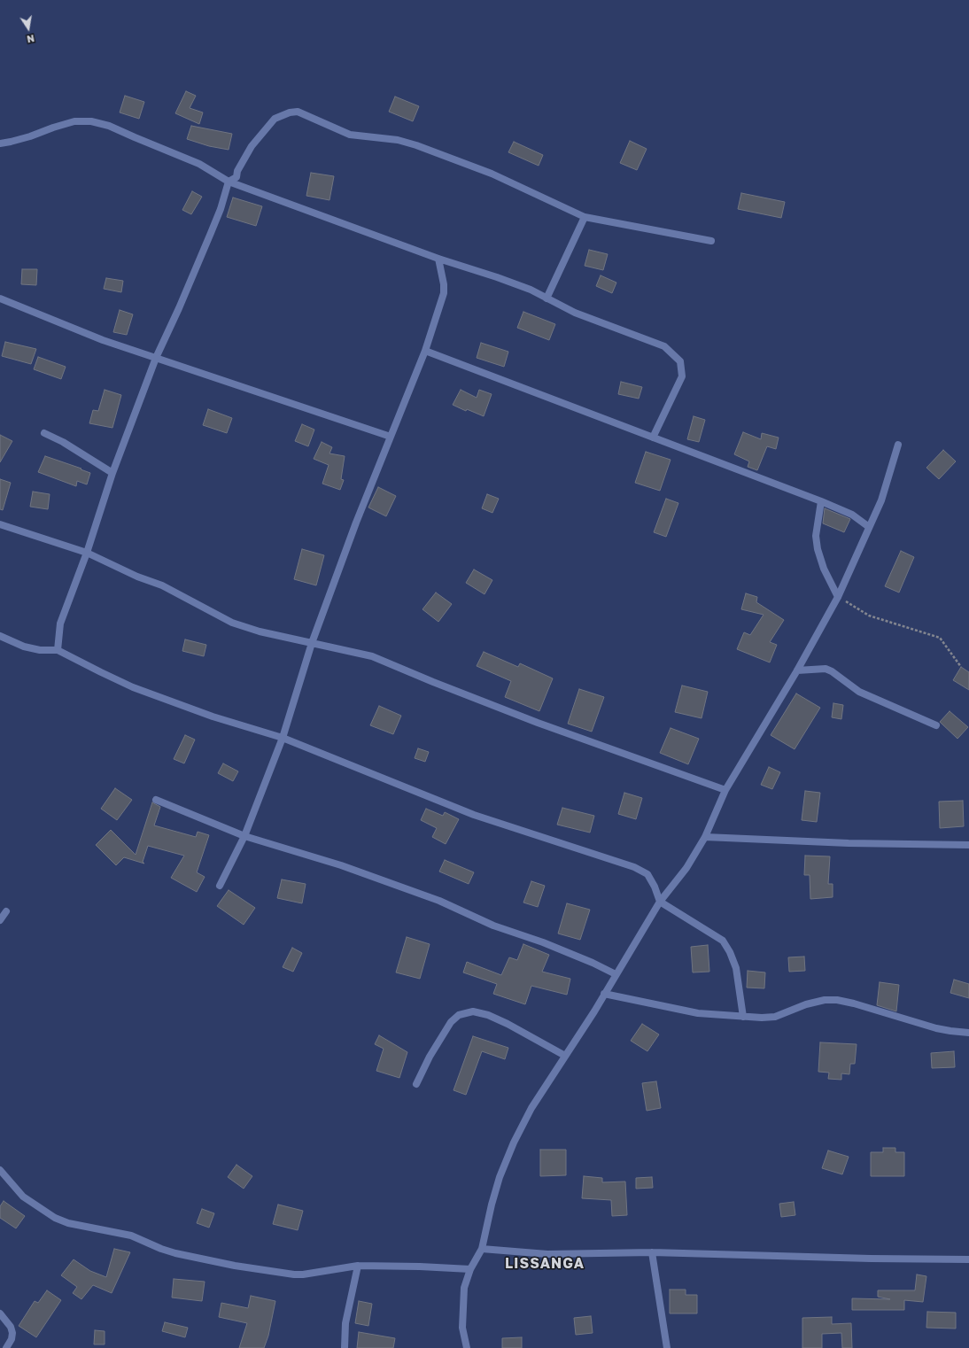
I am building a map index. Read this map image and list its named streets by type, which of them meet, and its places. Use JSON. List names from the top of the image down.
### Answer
{
  "districts": ["LISSANGA"],
  "north": "bottom"
}
